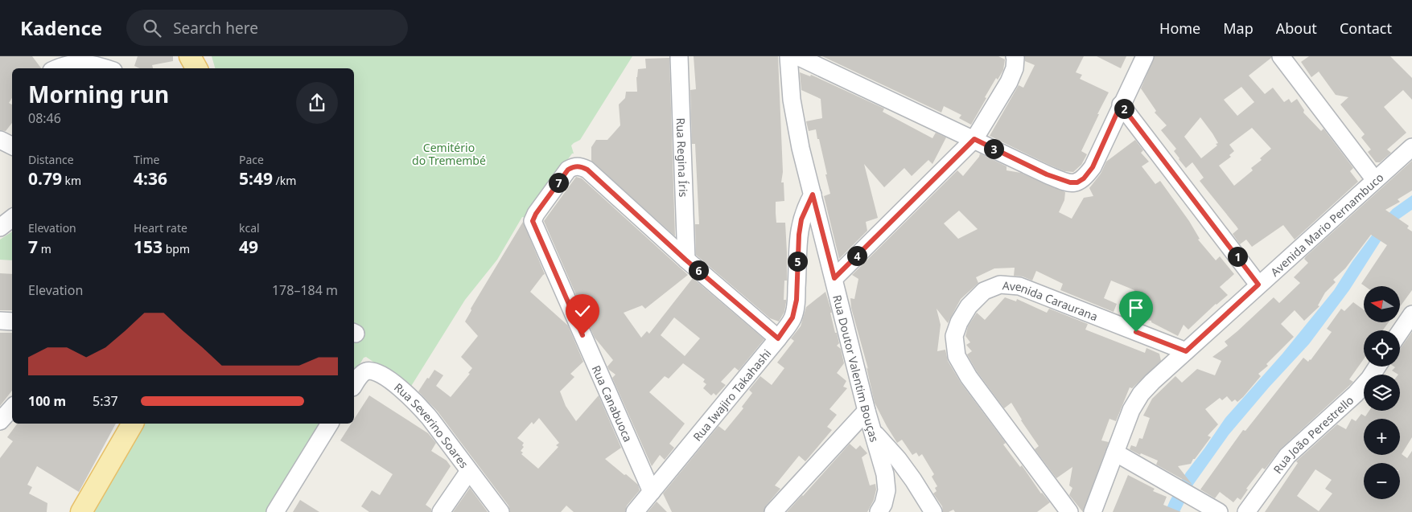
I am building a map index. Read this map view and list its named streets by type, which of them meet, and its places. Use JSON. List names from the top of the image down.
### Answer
{
  "streets": {
    "street": [
      "Rua Regina Íris",
      "Avenida Mario Pernambuco",
      "Avenida Caraurana",
      "Rua Doutor Valentim Bouças",
      "Rua Iwajiro Takahashi",
      "Rua Canabuoca",
      "Rua Severino Soares",
      "Rua João Perestrello"
    ]
  },
  "crossings": [
    ["Rua Regina Íris", "Rua Canabuoca"],
    ["Avenida Mario Pernambuco", "Avenida Caraurana"],
    ["Rua Doutor Valentim Bouças", "Rua Iwajiro Takahashi"],
    ["Rua Iwajiro Takahashi", "Rua Canabuoca"]
  ],
  "parks": ["Cemitério do Tremembé"],
  "north": "left",
  "page": {
    "header": "Kadence",
    "search": "Search here",
    "nav": [
      "Home",
      "Map",
      "About",
      "Contact"
    ],
    "heading": ["Morning run", "08:46"],
    "pins": [
      "2",
      "3",
      "7",
      "4",
      "1",
      "5",
      "6"
    ],
    "stats": [
      ["Distance", "0.79 km"],
      ["Time", "4:36"],
      ["Pace", "5:49 /km"],
      ["Elevation", "7 m"],
      ["Heart rate", "153 bpm"],
      ["kcal", "49"]
    ],
    "chart": ["Elevation", "178–184 m"],
    "map_buttons": ["+", "−"],
    "list": [
      {
        "name": "100 m",
        "note": "5:37"
      }
    ]
  }
}
